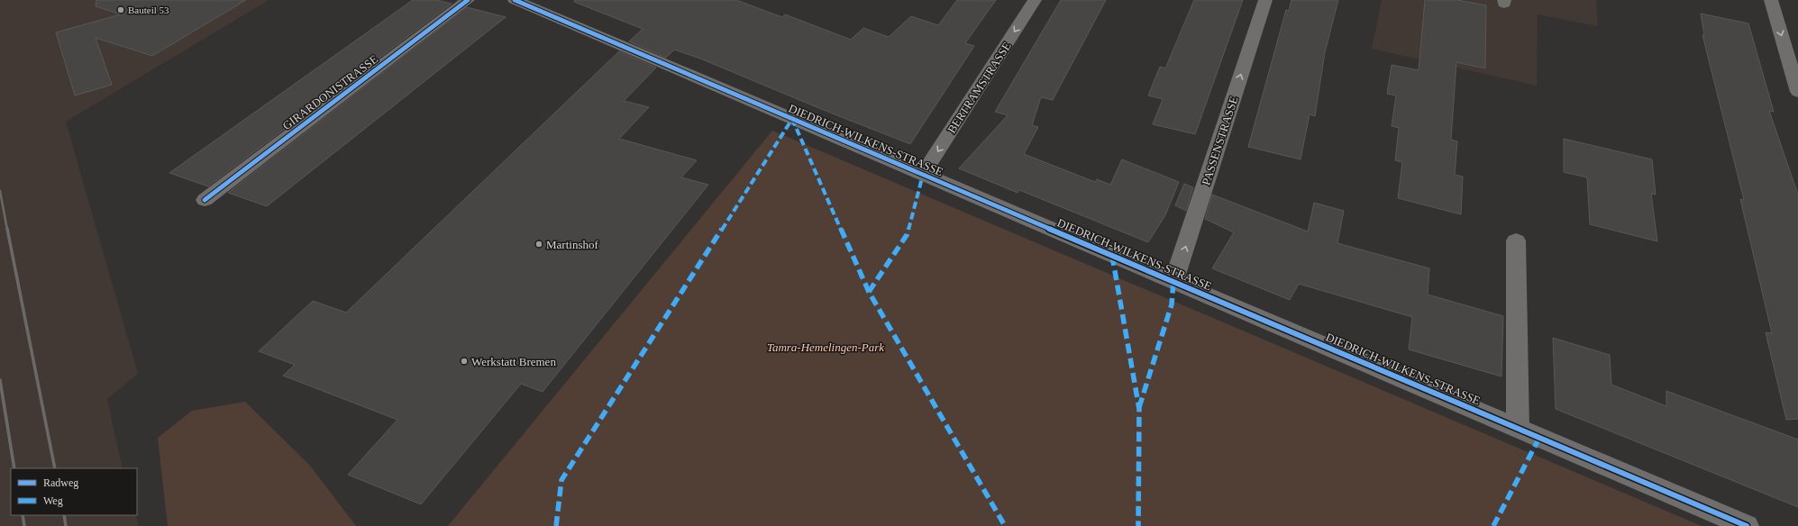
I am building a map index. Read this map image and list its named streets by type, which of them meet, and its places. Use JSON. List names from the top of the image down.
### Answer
{
  "streets": {
    "street": [
      "BERTRAMSTRASSE",
      "GIRARDONISTRASSE",
      "DIEDRICH-WILKENS-STRASSE",
      "PASSENSTRASSE"
    ]
  },
  "crossings": [
    ["BERTRAMSTRASSE", "DIEDRICH-WILKENS-STRASSE"],
    ["DIEDRICH-WILKENS-STRASSE", "PASSENSTRASSE"]
  ],
  "one_way": ["BERTRAMSTRASSE", "PASSENSTRASSE"],
  "parks": ["Tamra-Hemelingen-Park"],
  "places": ["Bauteil 53", "Martinshof", "Werkstatt Bremen"],
  "legend": ["Radweg", "Weg"]
}
